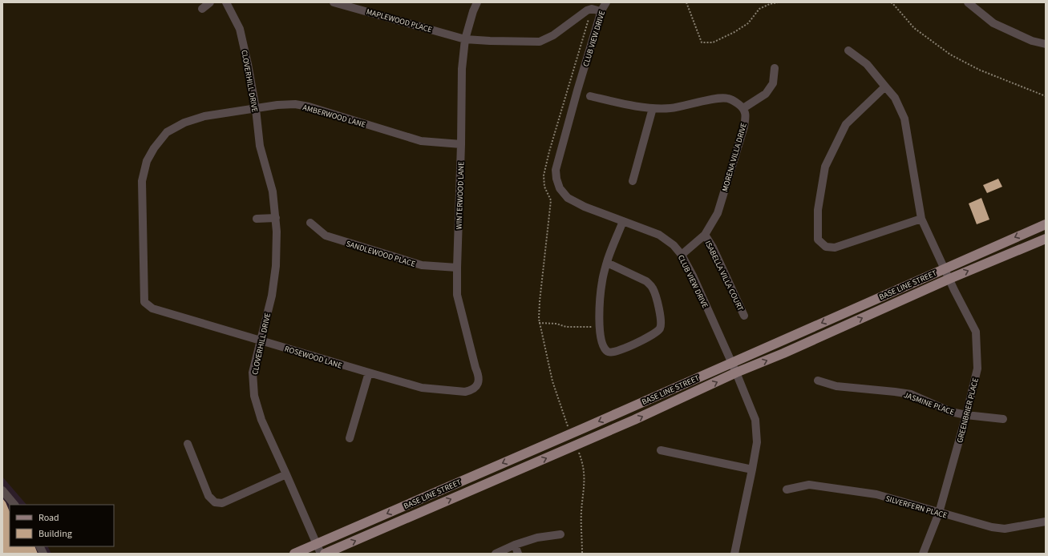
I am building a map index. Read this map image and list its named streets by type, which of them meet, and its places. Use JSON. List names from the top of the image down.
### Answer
{
  "streets": {
    "main road": ["BASE LINE STREET"],
    "street": [
      "MAPLEWOOD PLACE",
      "CLUB VIEW DRIVE",
      "CLOVERHILL DRIVE",
      "AMBERWOOD LANE",
      "MORENA VILLA DRIVE",
      "WINTERWOOD LANE",
      "SANDLEWOOD PLACE",
      "ISABELLA VILLA COURT",
      "ROSEWOOD LANE",
      "JASMINE PLACE",
      "GREENBRIER PLACE",
      "SILVERFERN PLACE"
    ]
  },
  "crossings": [
    ["MAPLEWOOD PLACE", "WINTERWOOD LANE"],
    ["CLUB VIEW DRIVE", "MORENA VILLA DRIVE"],
    ["CLUB VIEW DRIVE", "BASE LINE STREET"],
    ["CLOVERHILL DRIVE", "AMBERWOOD LANE"],
    ["CLOVERHILL DRIVE", "BASE LINE STREET"],
    ["CLOVERHILL DRIVE", "ROSEWOOD LANE"],
    ["AMBERWOOD LANE", "WINTERWOOD LANE"],
    ["AMBERWOOD LANE", "ROSEWOOD LANE"],
    ["MORENA VILLA DRIVE", "ISABELLA VILLA COURT"],
    ["WINTERWOOD LANE", "SANDLEWOOD PLACE"],
    ["WINTERWOOD LANE", "ROSEWOOD LANE"],
    ["BASE LINE STREET", "GREENBRIER PLACE"],
    ["JASMINE PLACE", "GREENBRIER PLACE"],
    ["GREENBRIER PLACE", "SILVERFERN PLACE"]
  ],
  "legend": ["Road", "Building"]
}
